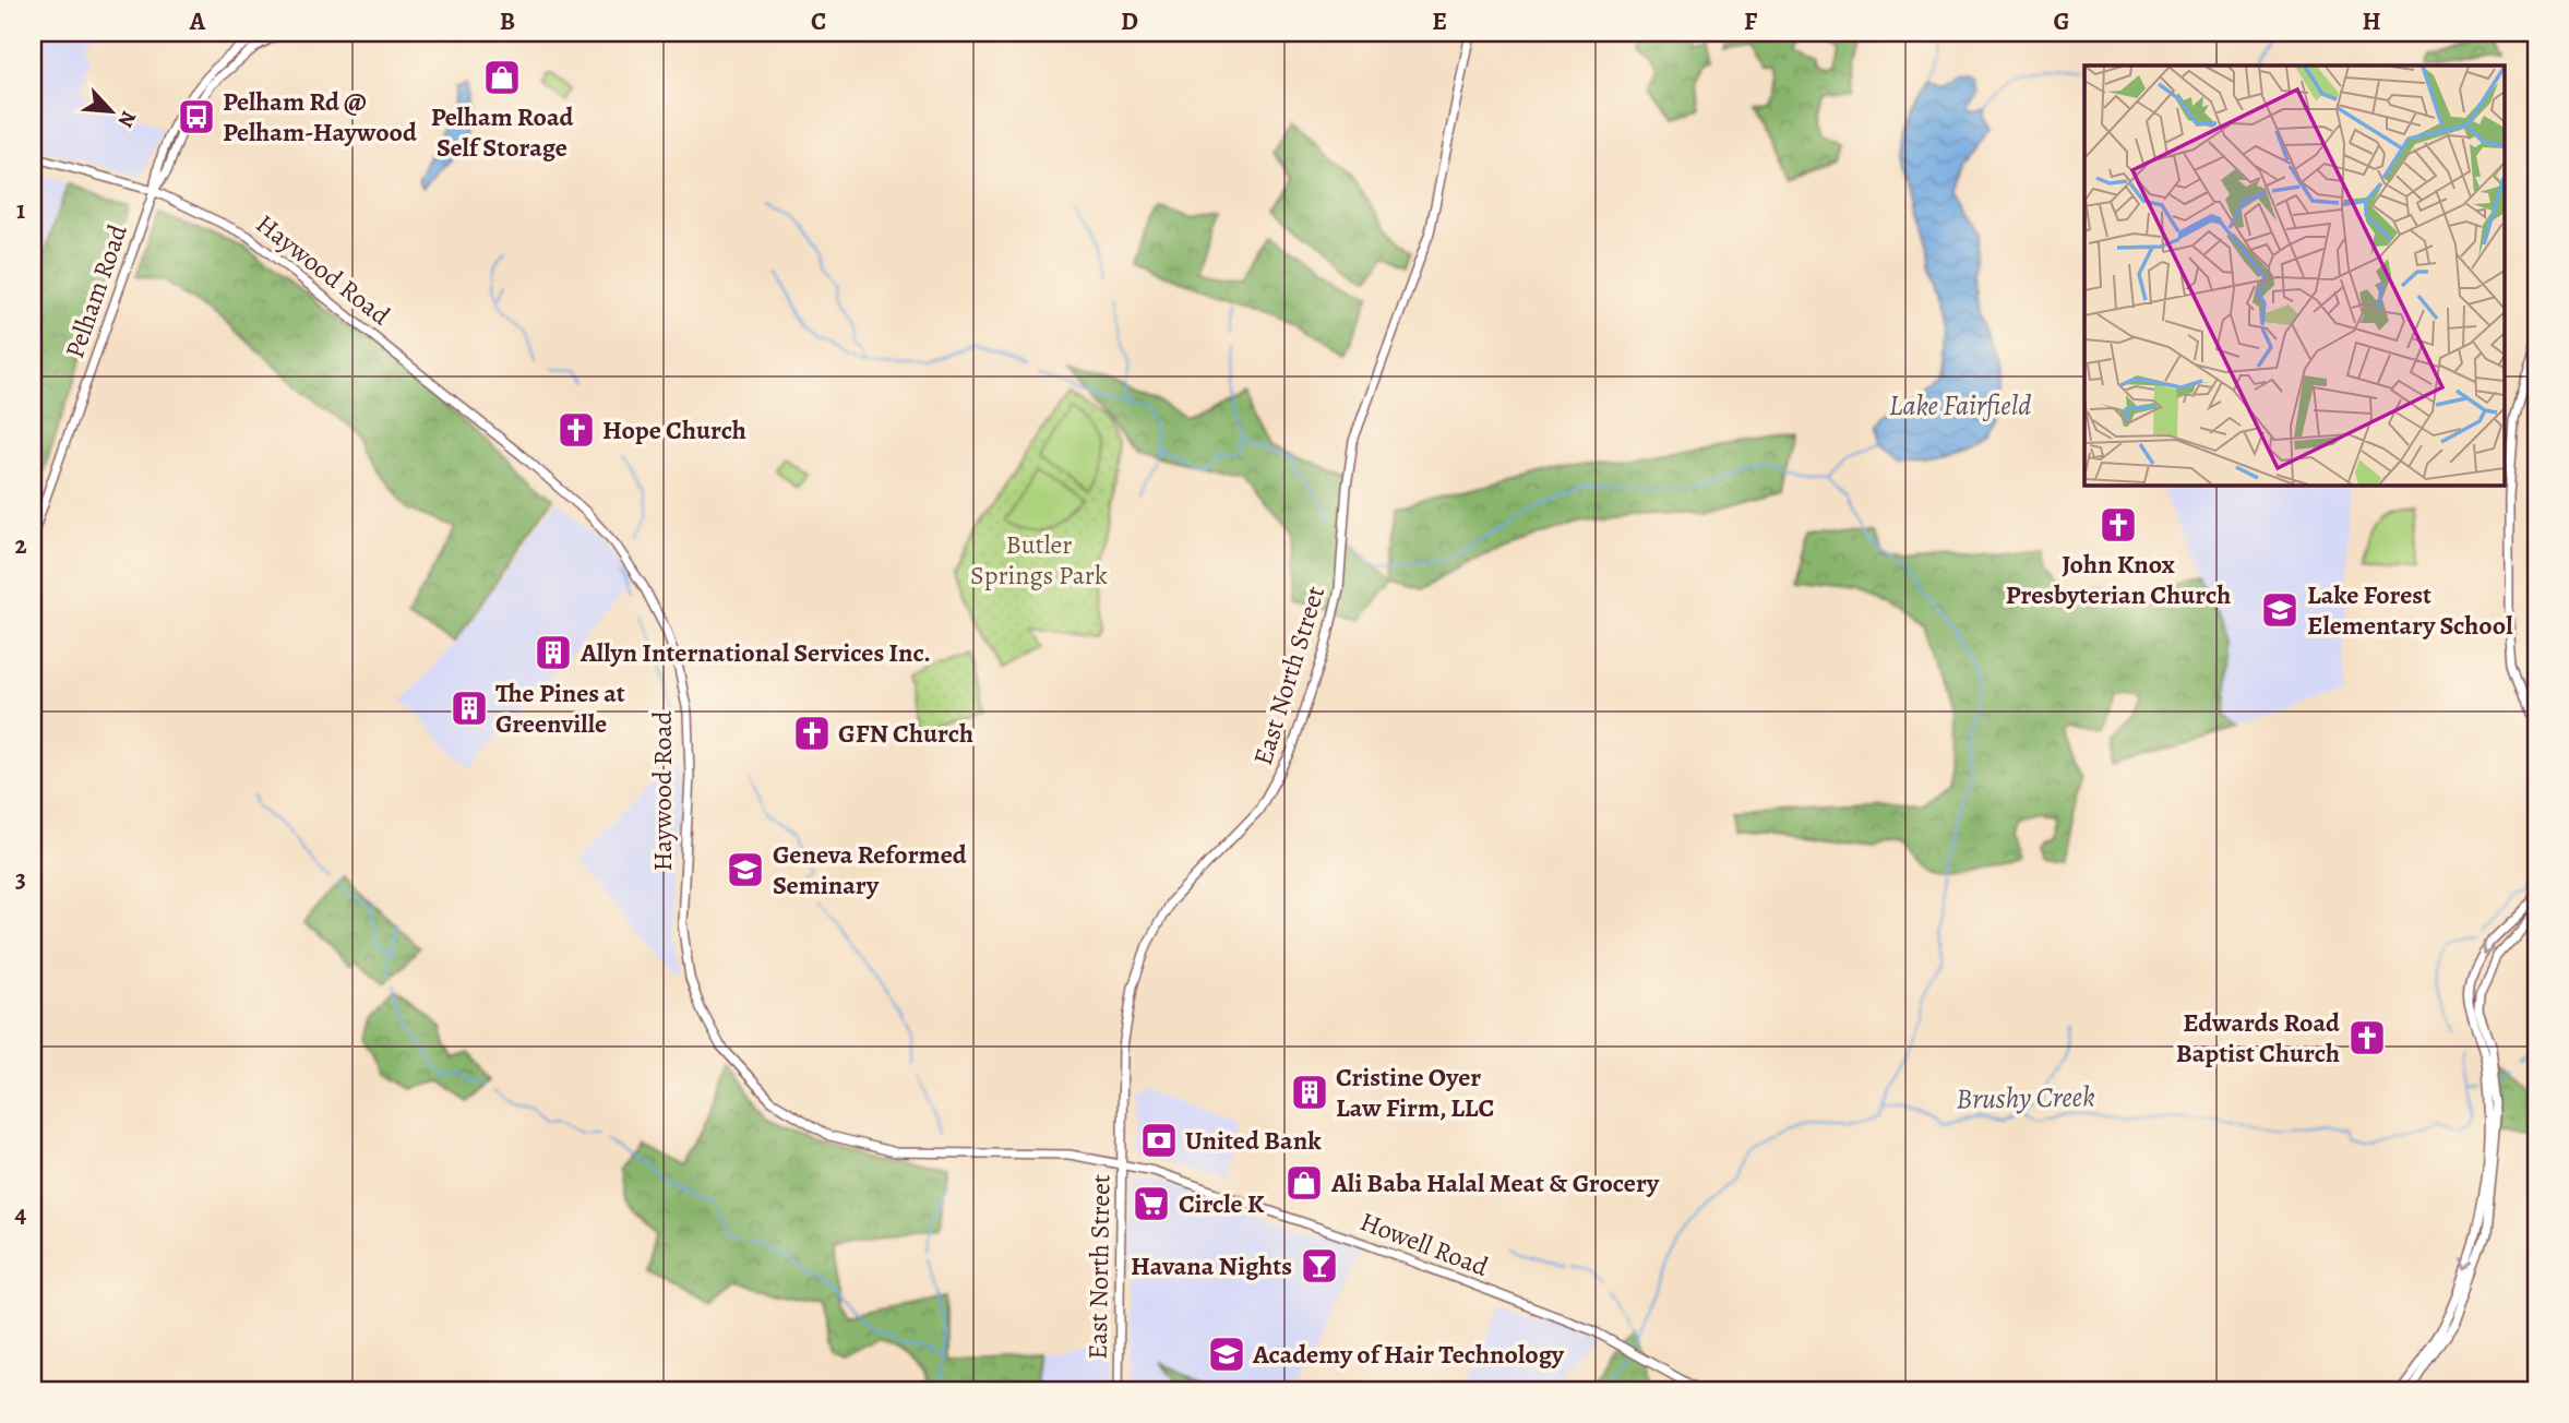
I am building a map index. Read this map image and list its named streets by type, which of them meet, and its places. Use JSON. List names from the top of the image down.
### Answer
{
  "streets": {
    "main road": [
      "Haywood Road",
      "Pelham Road",
      "East North Street",
      "Howell Road"
    ]
  },
  "crossings": [
    ["Haywood Road", "Pelham Road"],
    ["Haywood Road", "East North Street"],
    ["Haywood Road", "Howell Road"],
    ["East North Street", "Howell Road"]
  ],
  "water": ["Lake Fairfield", "Brushy Creek"],
  "parks": ["Butler Springs Park"],
  "places": {
    "shop": ["Pelham Road Self Storage", "Ali Baba Halal Meat & Grocery"],
    "bus stop": ["Pelham Rd @ Pelham-Haywood"],
    "church": [
      "Hope Church",
      "John Knox Presbyterian Church",
      "GFN Church",
      "Edwards Road Baptist Church"
    ],
    "school or university": ["Lake Forest Elementary School", "Geneva Reformed Seminary", "Academy of Hair Technology"],
    "building": ["Allyn International Services Inc.", "The Pines at Greenville", "Cristine Oyer Law Firm, LLC"],
    "bank": ["United Bank"],
    "supermarket": ["Circle K"],
    "bar": ["Havana Nights"]
  },
  "north": "bottom right",
  "grid": {
    "columns": [
      "A",
      "B",
      "C",
      "D",
      "E",
      "F",
      "G",
      "H"
    ],
    "rows": [
      "1",
      "2",
      "3",
      "4"
    ]
  }
}
